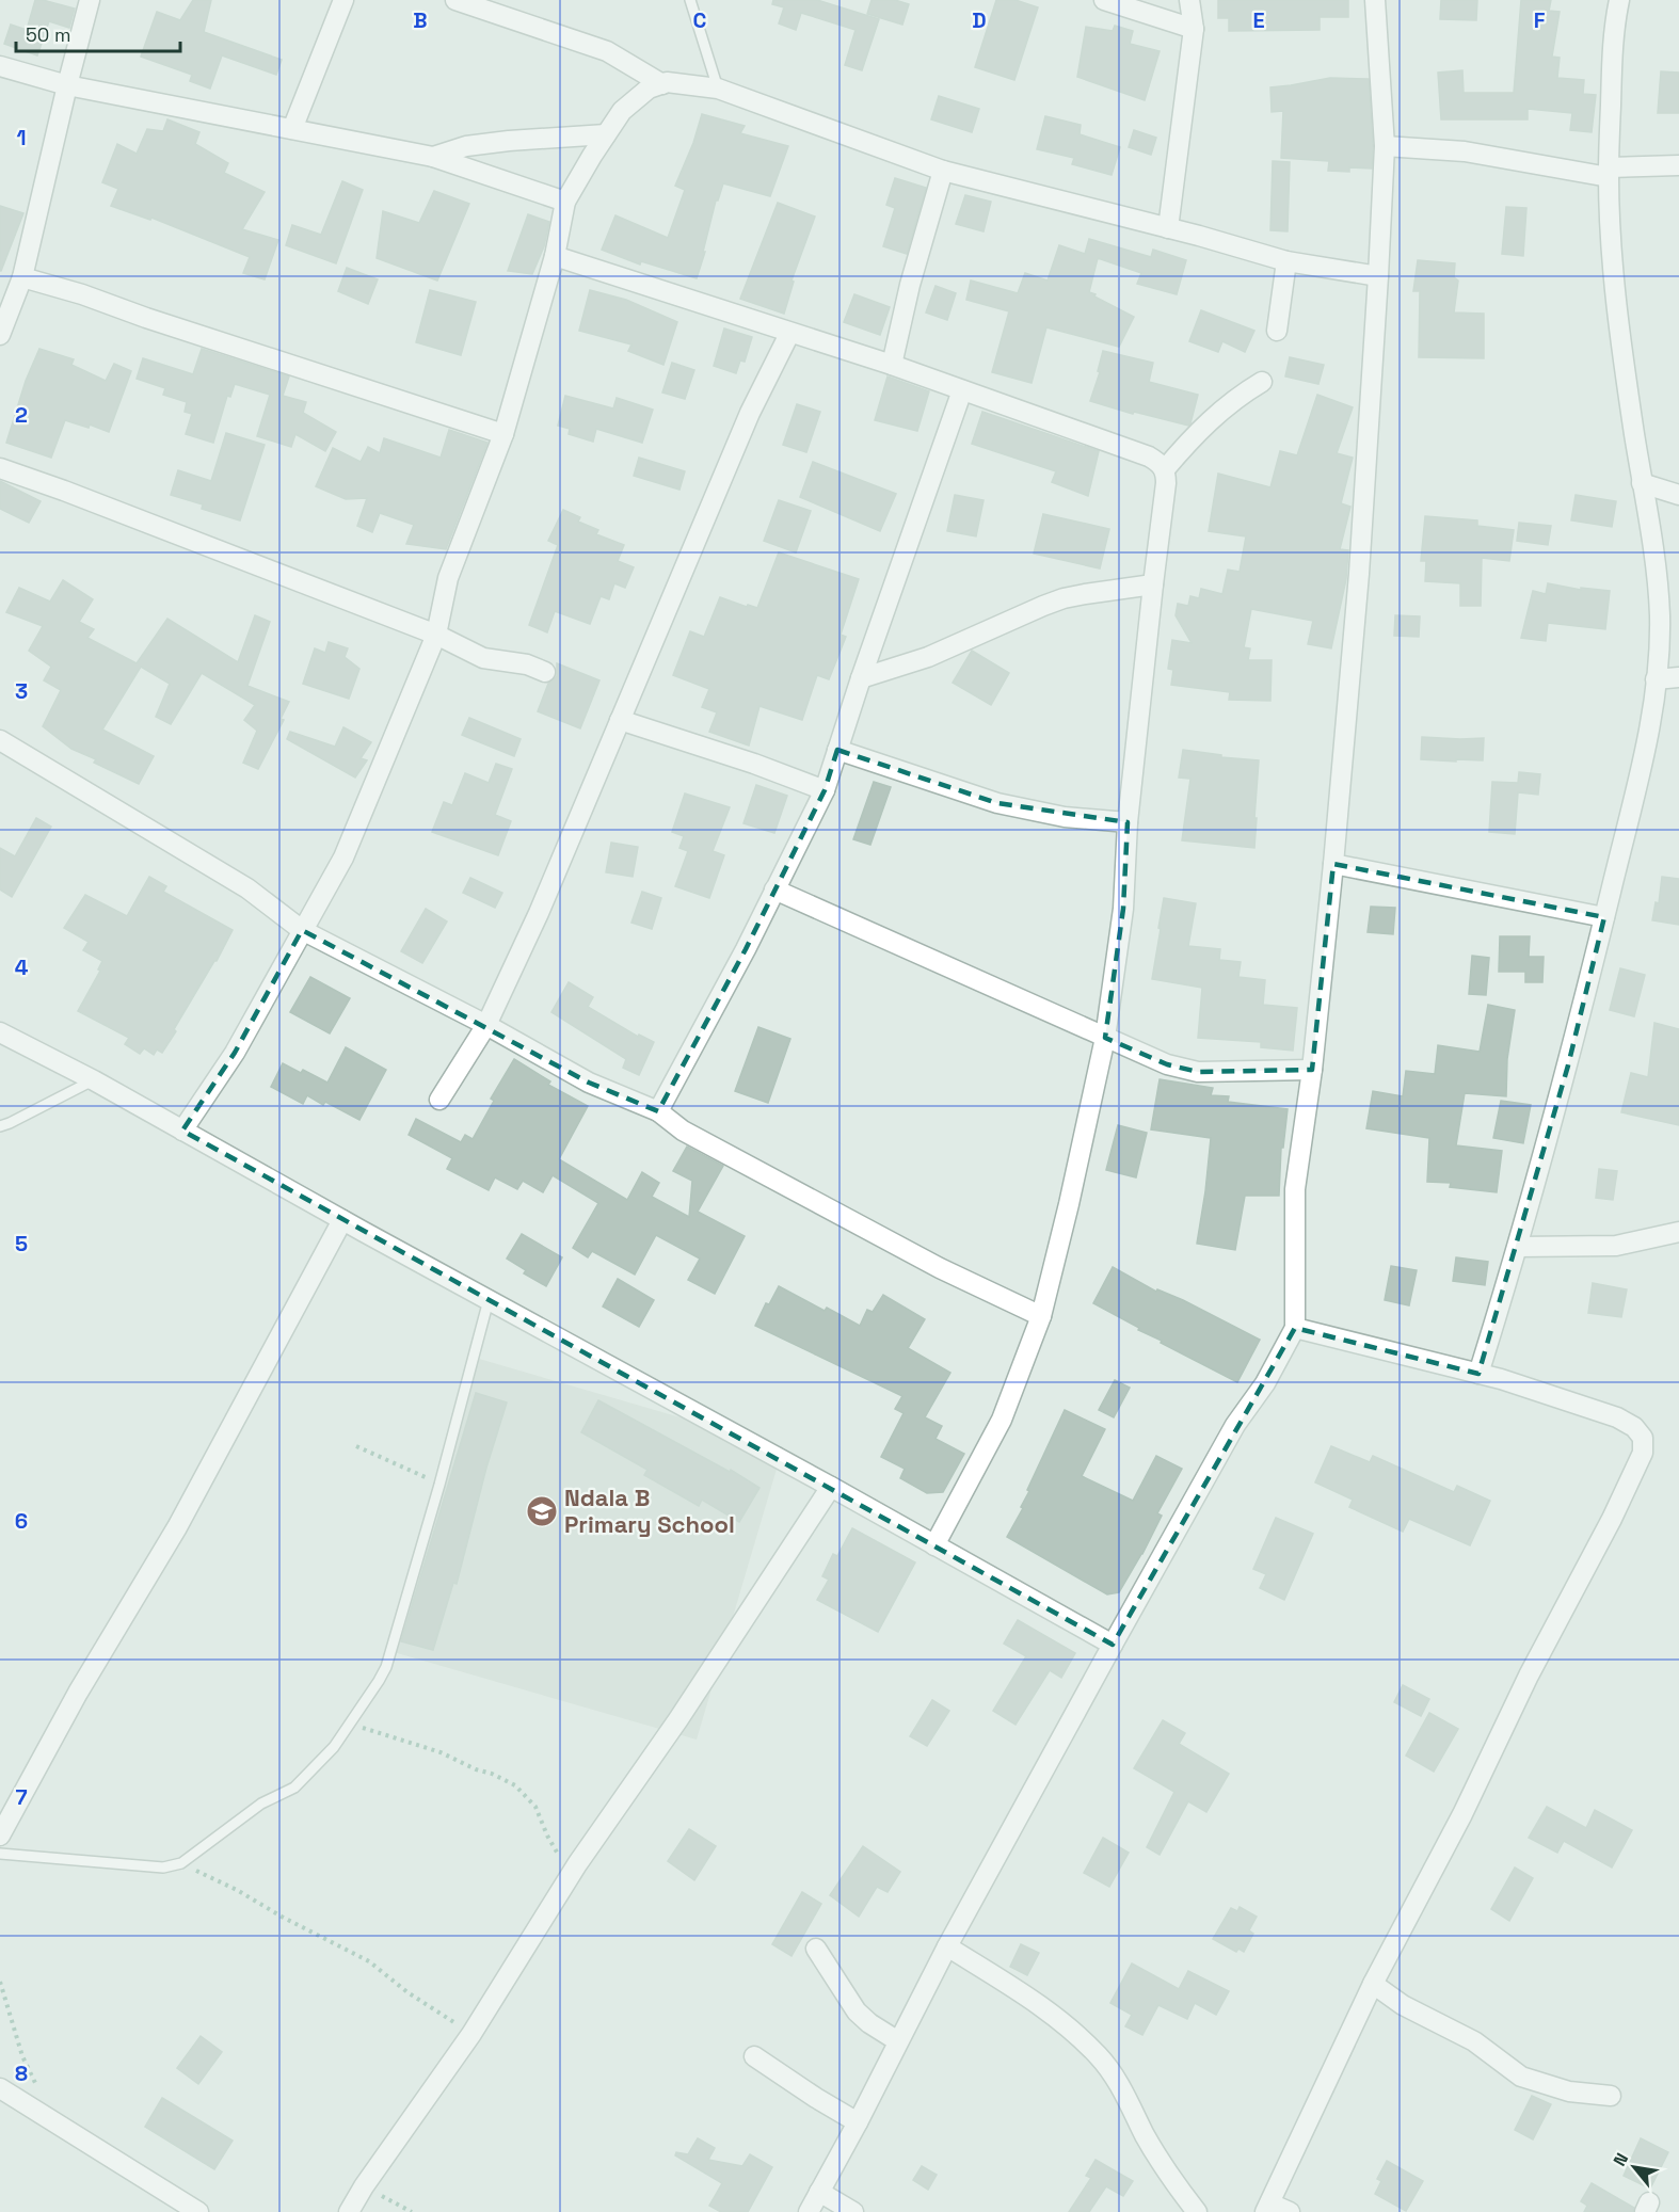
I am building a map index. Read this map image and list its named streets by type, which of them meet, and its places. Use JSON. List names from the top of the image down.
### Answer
{
  "places": {
    "school or university": ["Ndala B Primary School"]
  },
  "scale_bar": "50 m",
  "north": "top left",
  "grid": {
    "columns": [
      "B",
      "C",
      "D",
      "E",
      "F"
    ],
    "rows": [
      "1",
      "2",
      "3",
      "4",
      "5",
      "6",
      "7",
      "8"
    ]
  }
}
